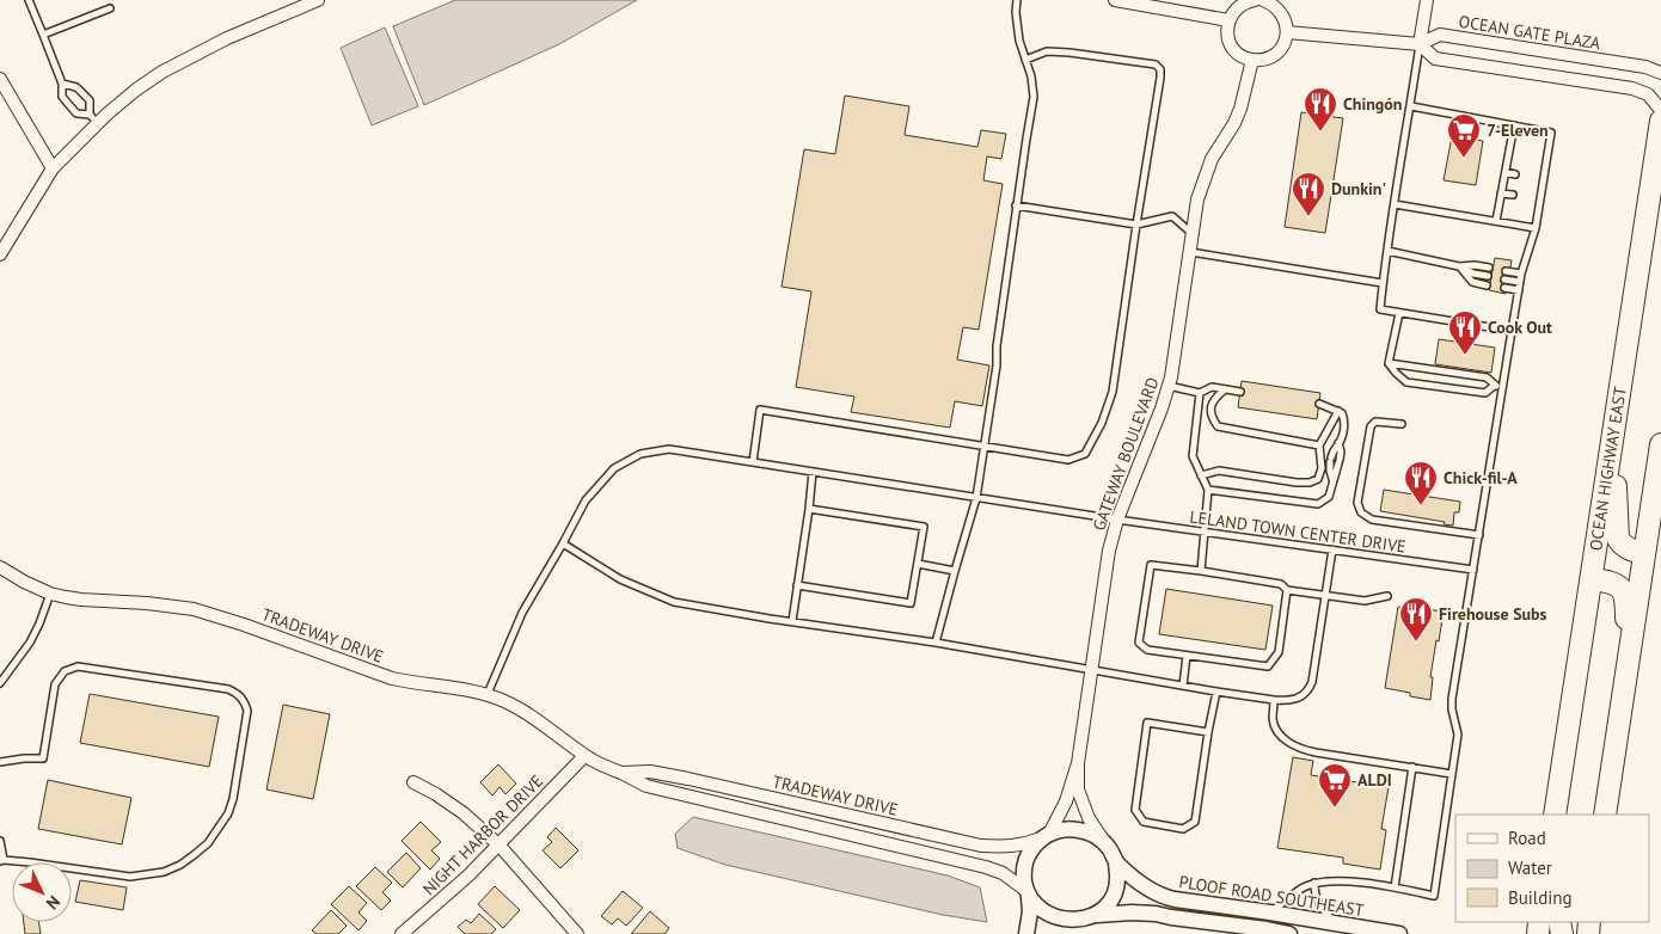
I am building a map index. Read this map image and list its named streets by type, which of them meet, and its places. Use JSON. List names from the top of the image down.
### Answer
{
  "streets": {
    "highway": ["OCEAN HIGHWAY EAST"],
    "street": [
      "OCEAN GATE PLAZA",
      "GATEWAY BOULEVARD",
      "TRADEWAY DRIVE",
      "NIGHT HARBOR DRIVE",
      "PLOOF ROAD SOUTHEAST"
    ],
    "lane": ["LELAND TOWN CENTER DRIVE"]
  },
  "crossings": [
    ["GATEWAY BOULEVARD", "LELAND TOWN CENTER DRIVE"],
    ["LELAND TOWN CENTER DRIVE", "TRADEWAY DRIVE"],
    ["TRADEWAY DRIVE", "NIGHT HARBOR DRIVE"],
    ["TRADEWAY DRIVE", "PLOOF ROAD SOUTHEAST"]
  ],
  "places": {
    "restaurant": [
      "Chingón",
      "Dunkin'",
      "Cook Out",
      "Chick-fil-A",
      "Firehouse Subs"
    ],
    "supermarket": ["7-Eleven", "ALDI"]
  },
  "legend": ["Road", "Water", "Building"],
  "north": "bottom right"
}
